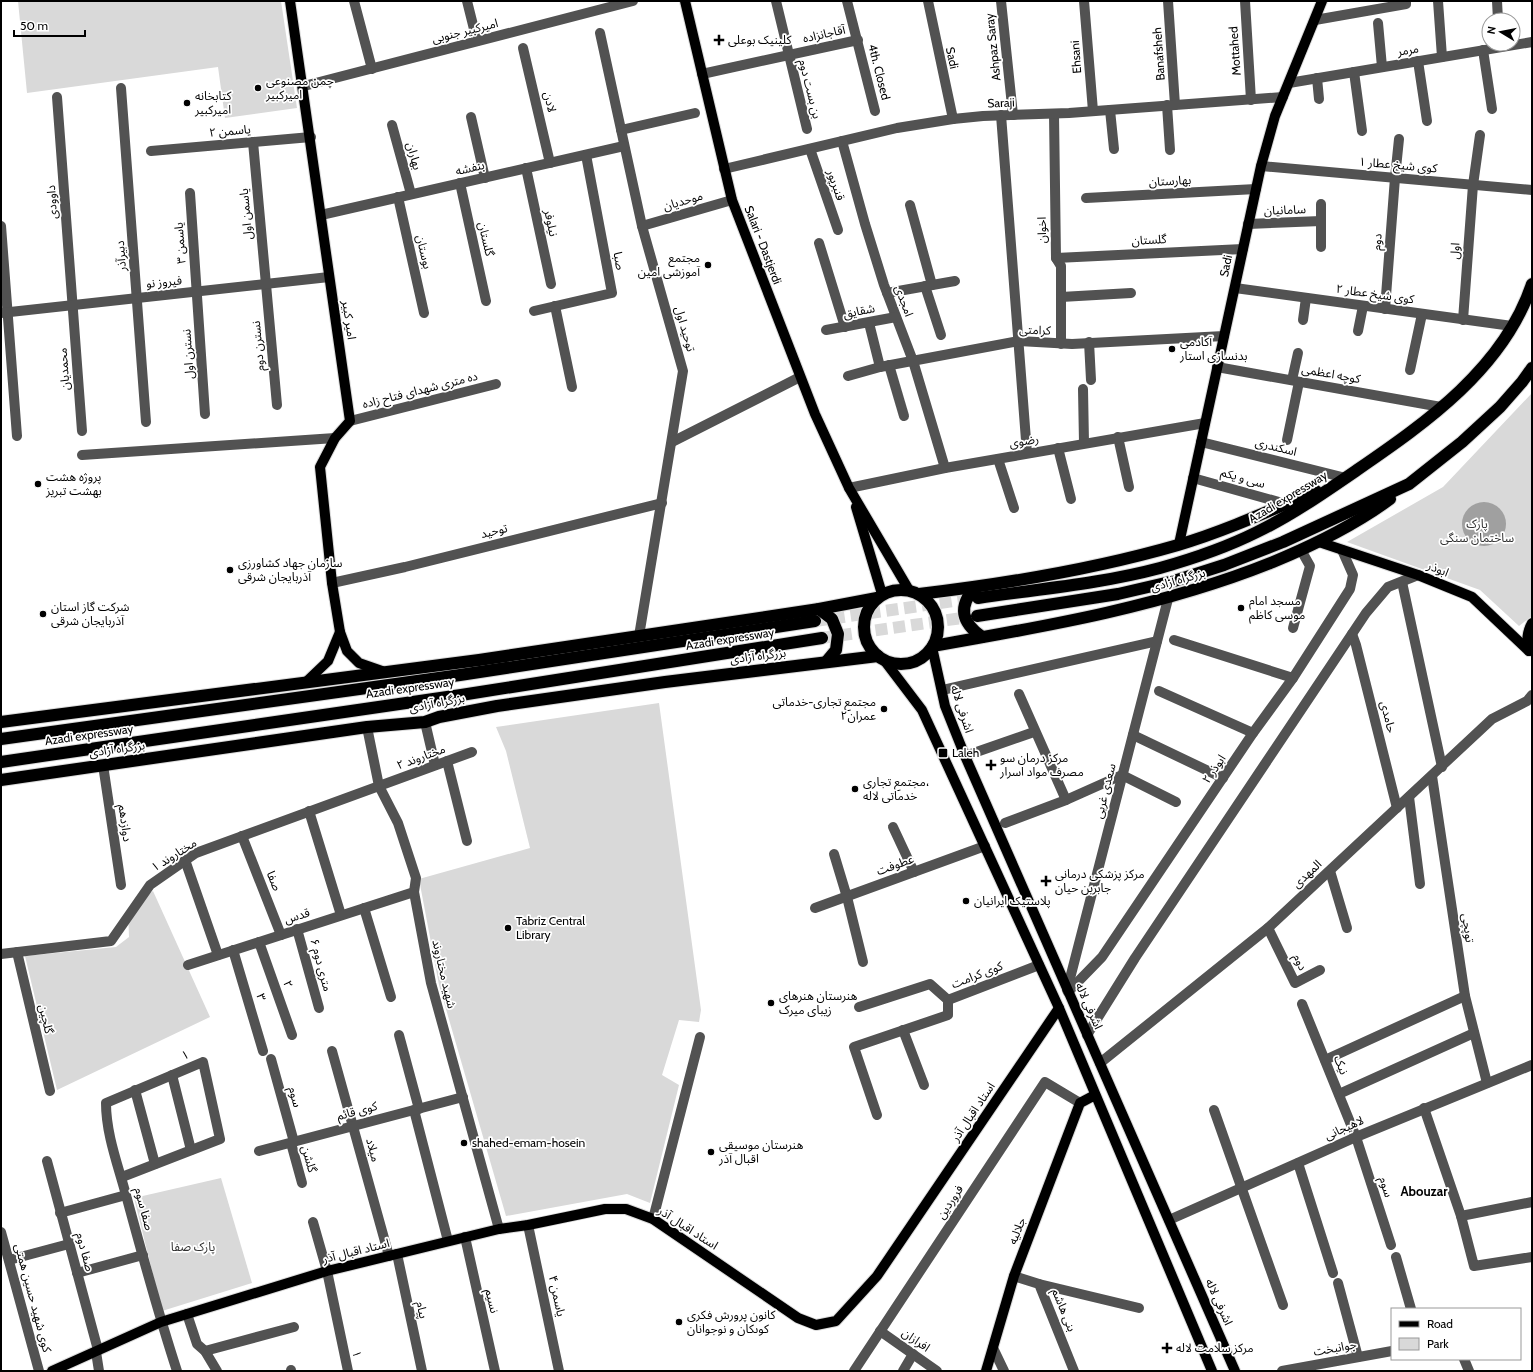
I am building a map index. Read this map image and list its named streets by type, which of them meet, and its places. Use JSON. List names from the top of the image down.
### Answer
{
  "streets": {
    "highway": ["Azadi expressway", "بزرگراه آزادی"],
    "main road": [
      "Sadi",
      "Salari - Dastjerdi",
      "امیر کبیر",
      "ابوذر",
      "اشرفی لاله",
      "استاد اقبال آذر",
      "جلالیه"
    ],
    "street": [
      "امیرکبیر جنوبی",
      "آقاجانزاده",
      "Ashpaz Saray",
      "مرمر",
      "Mottahed",
      "Banafsheh",
      "Ehsani",
      "4th. Closed",
      "بن بست دوم",
      "لادن",
      "Saraji",
      "یاسمن ۲",
      "بهاران",
      "کوی شیخ عطار ۱",
      "بنفشه",
      "بهارستان",
      "قنبرپور",
      "موحدیان",
      "داوودی",
      "سامانیان",
      "یاسمن اول",
      "نیلوفر",
      "اخوان",
      "گلستان",
      "دوم",
      "یاسمن ۳",
      "اول",
      "بوستان",
      "دبیرآذر",
      "صبا",
      "فیروز نو",
      "کوی شیخ عطار ۲",
      "امجدی",
      "شقایق",
      "توحید اول",
      "کرامتی",
      "نسترن دوم",
      "نسترن اول",
      "محمدیان",
      "کوچه اعظمی",
      "ده متری شهدای فتاح زاده",
      "رضوی",
      "اسکندری",
      "سی و یکم",
      "توحید",
      "حامدی",
      "مختاروند ۲",
      "ابوذر ۲",
      "سعدی غربی",
      "دوازدهم",
      "مختاروند ۱",
      "عطوفت",
      "المهدی",
      "صفا",
      "قدس",
      "توپچی",
      "۶ متری دوم",
      "شهید مختاروند",
      "کوی کرامت",
      "۲",
      "۳",
      "گلچین",
      "۱",
      "نیک",
      "سوم",
      "کوی قائم",
      "لاهیجانی",
      "میلاد",
      "گلشن",
      "فروردین",
      "صفا سوم",
      "صفا دوم",
      "یاسمن ۴",
      "کوی شهید حسین همتی",
      "نسیم",
      "پیام",
      "بنی هاشم",
      "افرازان",
      "جوانبخت"
    ]
  },
  "crossings": [
    ["امیرکبیر جنوبی", "امیر کبیر"],
    ["آقاجانزاده", "4th. Closed"],
    ["آقاجانزاده", "بن بست دوم"],
    ["آقاجانزاده", "Salari - Dastjerdi"],
    ["Ashpaz Saray", "Saraji"],
    ["مرمر", "Sadi"],
    ["Mottahed", "Saraji"],
    ["Banafsheh", "Saraji"],
    ["Ehsani", "Saraji"],
    ["Sadi", "Saraji"],
    ["Sadi", "کوی شیخ عطار ۱"],
    ["Sadi", "بهارستان"],
    ["Sadi", "سامانیان"],
    ["Sadi", "گلستان"],
    ["Sadi", "کوی شیخ عطار ۲"],
    ["Sadi", "کرامتی"],
    ["Sadi", "کوچه اعظمی"],
    ["Sadi", "رضوی"],
    ["Sadi", "اسکندری"],
    ["Sadi", "سی و یکم"],
    ["لادن", "بنفشه"],
    ["Saraji", "قنبرپور"],
    ["Saraji", "اخوان"],
    ["Saraji", "Salari - Dastjerdi"],
    ["Saraji", "امجدی"],
    ["یاسمن ۲", "یاسمن اول"],
    ["یاسمن ۲", "امیر کبیر"],
    ["بهاران", "بنفشه"],
    ["کوی شیخ عطار ۱", "دوم"],
    ["کوی شیخ عطار ۱", "اول"],
    ["بنفشه", "نیلوفر"],
    ["بنفشه", "گلستان"],
    ["بنفشه", "بوستان"],
    ["بنفشه", "صبا"],
    ["بنفشه", "امیر کبیر"],
    ["بنفشه", "توحید اول"],
    ["موحدیان", "Salari - Dastjerdi"],
    ["موحدیان", "توحید اول"],
    ["داوودی", "فیروز نو"],
    ["داوودی", "محمدیان"],
    ["یاسمن اول", "فیروز نو"],
    ["یاسمن اول", "نسترن دوم"],
    ["اخوان", "گلستان"],
    ["اخوان", "کرامتی"],
    ["دوم", "کوی شیخ عطار ۲"],
    ["دوم", "المهدی"],
    ["یاسمن ۳", "فیروز نو"],
    ["یاسمن ۳", "نسترن اول"],
    ["Salari - Dastjerdi", "رضوی"],
    ["Salari - Dastjerdi", "بزرگراه آزادی"],
    ["Salari - Dastjerdi", "اشرفی لاله"],
    ["اول", "کوی شیخ عطار ۲"],
    ["دبیرآذر", "فیروز نو"],
    ["فیروز نو", "امیر کبیر"],
    ["فیروز نو", "نسترن دوم"],
    ["فیروز نو", "نسترن اول"],
    ["فیروز نو", "محمدیان"],
    ["کوی شیخ عطار ۲", "Azadi expressway"],
    ["امجدی", "شقایق"],
    ["امجدی", "کرامتی"],
    ["امجدی", "رضوی"],
    ["امیر کبیر", "ده متری شهدای فتاح زاده"],
    ["توحید اول", "توحید"],
    ["کوچه اعظمی", "Azadi expressway"],
    ["اسکندری", "Azadi expressway"],
    ["ابوذر", "بزرگراه آزادی"],
    ["ابوذر", "ابوذر ۲"],
    ["بزرگراه آزادی", "اشرفی لاله"],
    ["بزرگراه آزادی", "سعدی غربی"],
    ["بزرگراه آزادی", "دوازدهم"],
    ["بزرگراه آزادی", "شهید مختاروند"],
    ["اشرفی لاله", "ابوذر ۲"],
    ["اشرفی لاله", "سعدی غربی"],
    ["اشرفی لاله", "المهدی"],
    ["اشرفی لاله", "لاهیجانی"],
    ["حامدی", "المهدی"],
    ["مختاروند ۲", "مختاروند ۱"],
    ["مختاروند ۲", "شهید مختاروند"],
    ["ابوذر ۲", "سعدی غربی"],
    ["مختاروند ۱", "صفا"],
    ["مختاروند ۱", "شهید مختاروند"],
    ["مختاروند ۱", "گلچین"],
    ["المهدی", "توپچی"],
    ["صفا", "قدس"],
    ["قدس", "۶ متری دوم"],
    ["قدس", "شهید مختاروند"],
    ["قدس", "۲"],
    ["قدس", "۳"],
    ["توپچی", "لاهیجانی"],
    ["شهید مختاروند", "کوی قائم"],
    ["شهید مختاروند", "استاد اقبال آذر"],
    ["۱", "استاد اقبال آذر"],
    ["۱", "صفا سوم"],
    ["نیک", "سوم"],
    ["نیک", "لاهیجانی"],
    ["سوم", "کوی قائم"],
    ["سوم", "لاهیجانی"],
    ["سوم", "گلشن"],
    ["کوی قائم", "میلاد"],
    ["کوی قائم", "گلشن"],
    ["استاد اقبال آذر", "میلاد"],
    ["استاد اقبال آذر", "صفا سوم"],
    ["استاد اقبال آذر", "صفا دوم"],
    ["استاد اقبال آذر", "یاسمن ۴"],
    ["استاد اقبال آذر", "نسیم"],
    ["استاد اقبال آذر", "پیام"],
    ["میلاد", "پیام"],
    ["فروردین", "جلالیه"],
    ["فروردین", "افرازان"],
    ["جلالیه", "بنی هاشم"]
  ],
  "districts": ["Abouzar"],
  "parks": ["پارک ساختمان سنگی", "پارک صفا"],
  "places": {
    "health": [
      "کلینیک بوعلی",
      "مرکز درمان سو مصرف مواد اسرار",
      "مرکز پزشکی درمانی جابربن حیان",
      "مرکز سلامت لاله"
    ],
    "other": [
      "چمن مصنوعی امیرکبیر",
      "کتابخانه امیرکبیر",
      "مجتمع آموزشی امین",
      "آکادمی بدنسازی استار",
      "پروژه هشت بهشت تبریز",
      "سازمان جهاد کشاورزی آذربایجان شرقی",
      "مسجد امام موسی کاظم",
      "شرکت گاز استان آذربایجان شرقی",
      "مجتمع تجاری-خدماتی عمران۲",
      "مجتمع تجاری، خدماتی لاله",
      "پلاستیک ایرانیان",
      "Tabriz Central Library",
      "هنرستان هنرهای زیبای میرک",
      "shahed-emam-hosein",
      "هنرستان موسیقی اقبال آذر",
      "کانون پرورش فکرى کوىکان و نوجوانان"
    ],
    "transit": ["Laleh"]
  },
  "legend": ["Road", "Park"],
  "scale_bar": "50 m",
  "north": "left"
}
